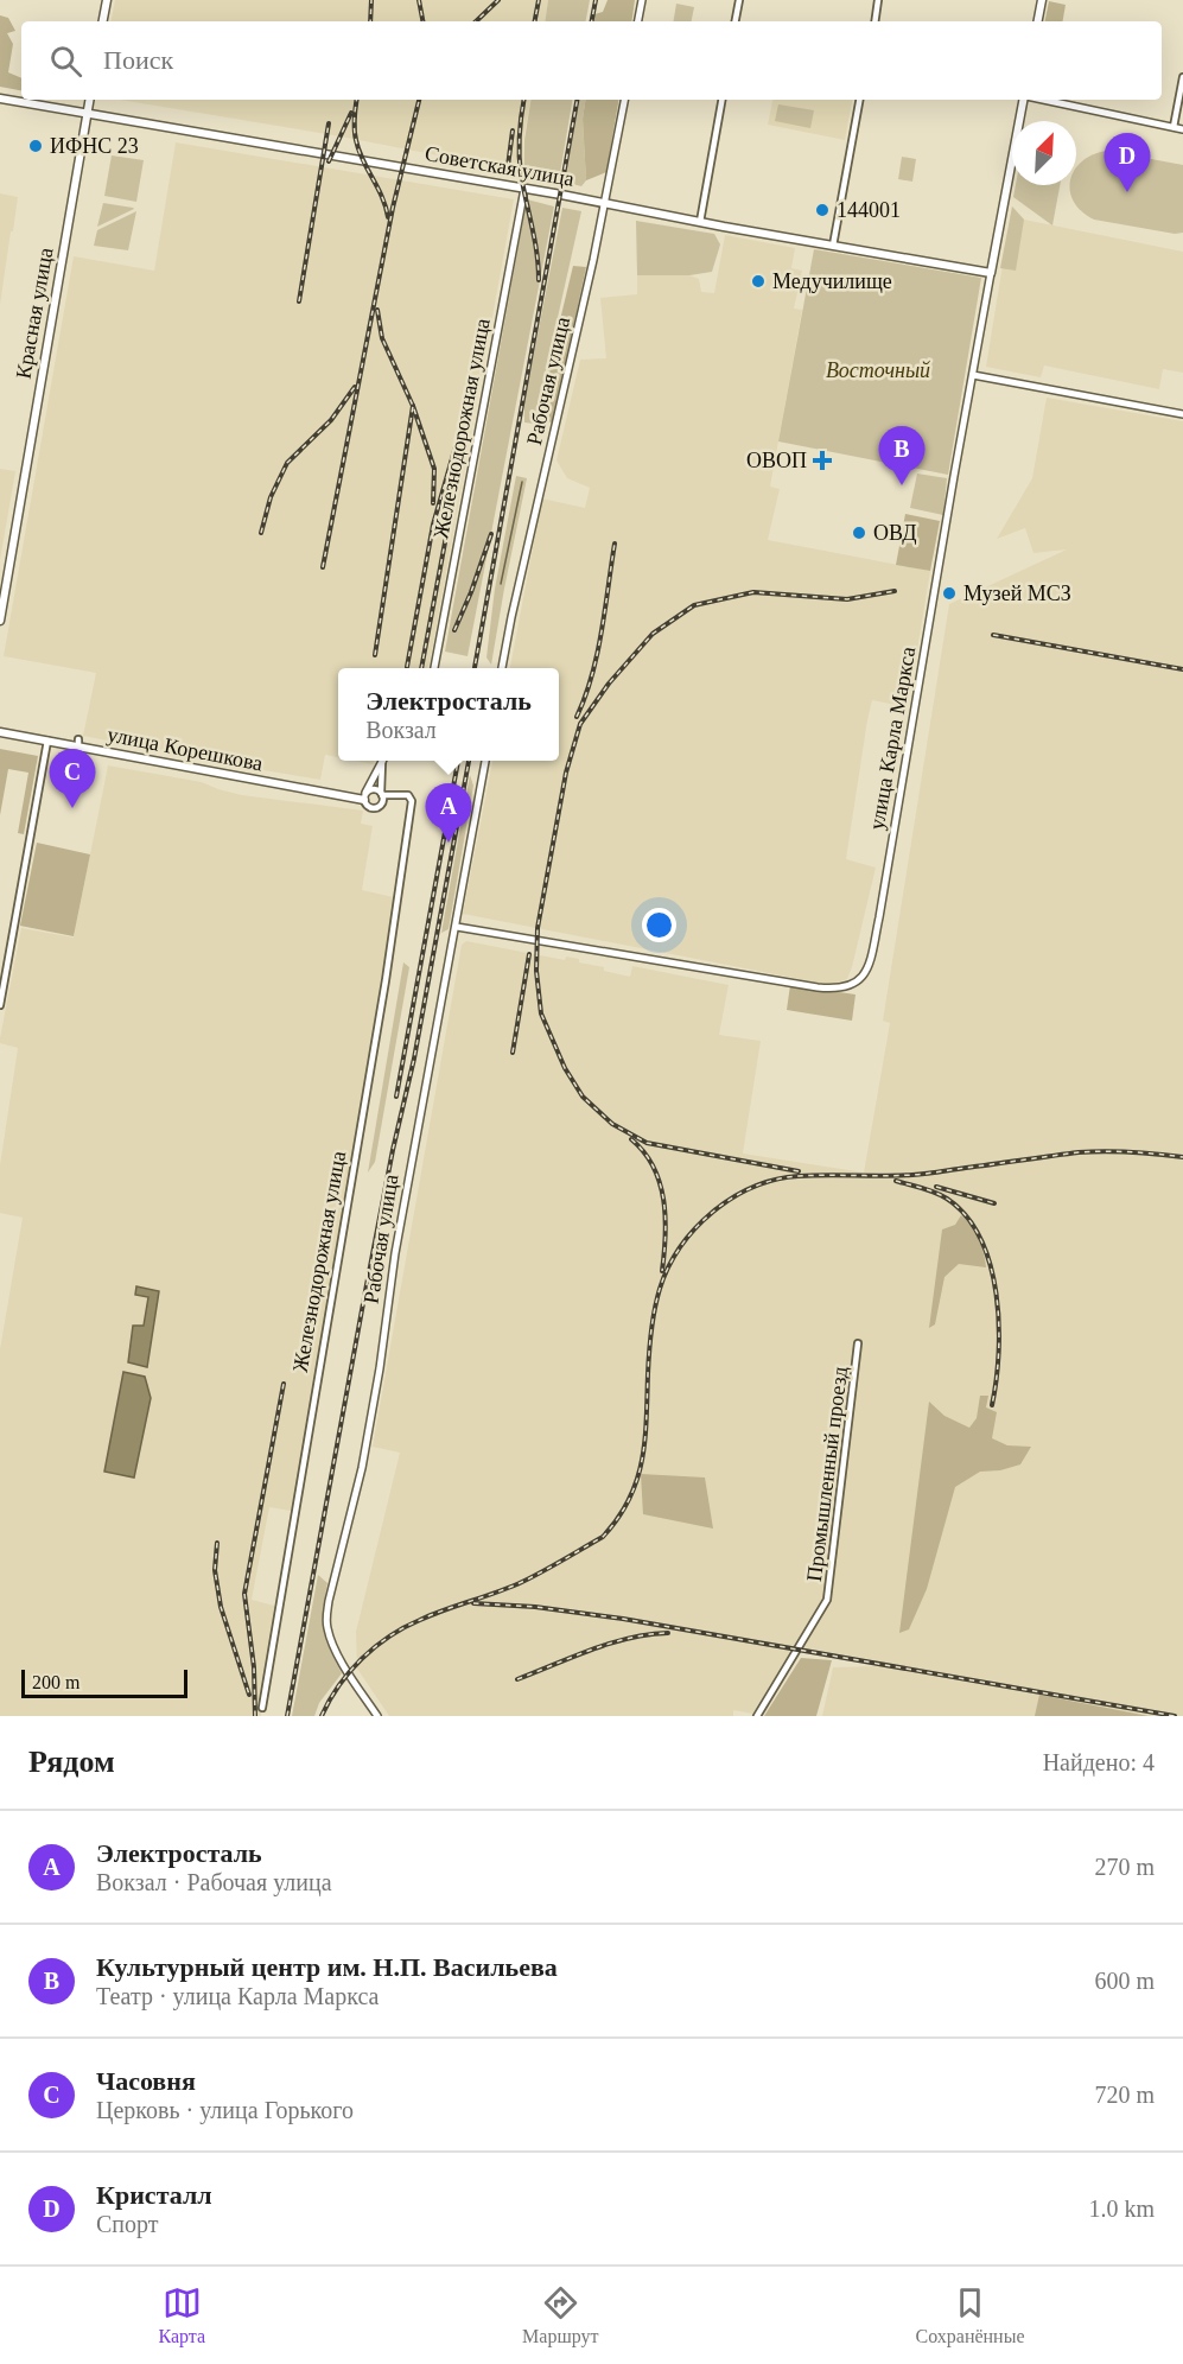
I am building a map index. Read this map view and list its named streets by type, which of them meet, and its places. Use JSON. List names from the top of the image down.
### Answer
{
  "streets": {
    "main road": [
      "Советская улица",
      "Красная улица",
      "улица Карла Маркса",
      "улица Корешкова"
    ],
    "street": ["Рабочая улица", "Железнодорожная улица", "Промышленный проезд"]
  },
  "crossings": [
    ["Советская улица", "Красная улица"],
    ["Советская улица", "Рабочая улица"],
    ["Советская улица", "Железнодорожная улица"],
    ["Советская улица", "улица Карла Маркса"],
    ["Рабочая улица", "улица Карла Маркса"],
    ["Железнодорожная улица", "улица Корешкова"]
  ],
  "parks": ["Восточный"],
  "places": {
    "other": [
      "ИФНС 23",
      "144001",
      "Медучилище",
      "ОВД",
      "Музей МСЗ"
    ],
    "health": ["ОВОП"]
  },
  "scale_bar": "200 m",
  "north": "top right",
  "page": {
    "search": "Поиск",
    "pins": [
      "D",
      "B",
      "C",
      "A"
    ],
    "popup": ["Электросталь", "Вокзал"],
    "scale": "200 m",
    "heading": ["Рядом", "Найдено: 4"],
    "list": [
      {
        "mark": "A",
        "name": "Электросталь",
        "note": "Вокзал · Рабочая улица",
        "value": "270 m"
      },
      {
        "mark": "B",
        "name": "Культурный центр им. Н.П. Васильева",
        "note": "Театр · улица Карла Маркса",
        "value": "600 m"
      },
      {
        "mark": "C",
        "name": "Часовня",
        "note": "Церковь · улица Горького",
        "value": "720 m"
      },
      {
        "mark": "D",
        "name": "Кристалл",
        "note": "Спорт",
        "value": "1.0 km"
      }
    ],
    "nav": ["Карта", "Маршрут", "Сохранённые"]
  }
}
